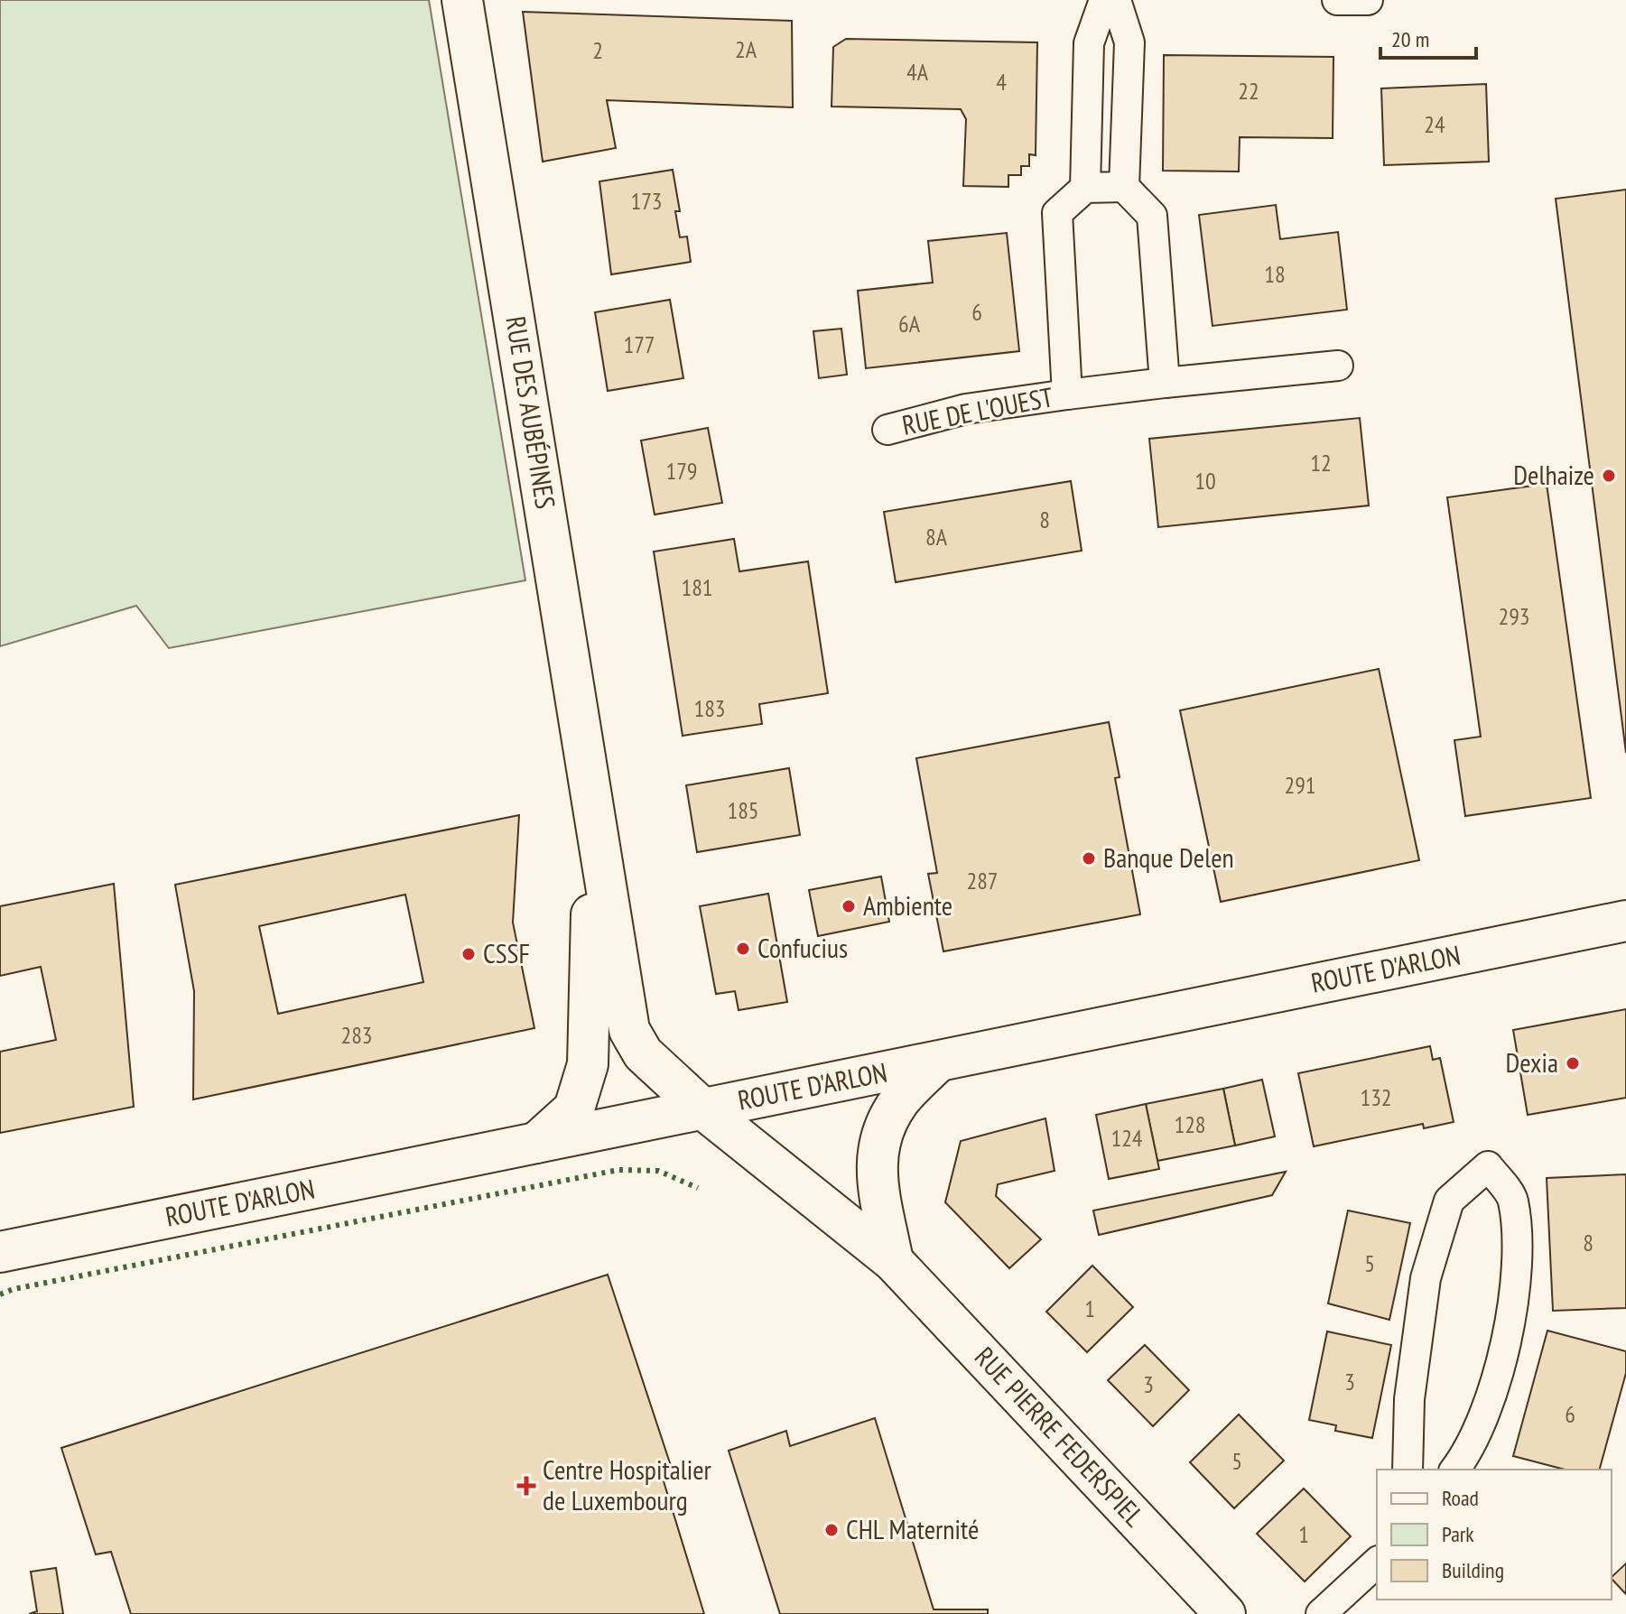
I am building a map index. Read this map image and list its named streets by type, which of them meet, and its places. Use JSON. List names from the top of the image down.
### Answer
{
  "streets": {
    "street": [
      "RUE DE L'OUEST",
      "RUE DES AUBÉPINES",
      "ROUTE D'ARLON",
      "RUE PIERRE FEDERSPIEL"
    ]
  },
  "crossings": [
    ["RUE DES AUBÉPINES", "ROUTE D'ARLON"],
    ["RUE DES AUBÉPINES", "RUE PIERRE FEDERSPIEL"],
    ["ROUTE D'ARLON", "RUE PIERRE FEDERSPIEL"]
  ],
  "places": {
    "other": [
      "Delhaize",
      "Banque Delen",
      "Ambiente",
      "Confucius",
      "CSSF",
      "Dexia",
      "CHL Maternité"
    ],
    "health": ["Centre Hospitalier de Luxembourg"]
  },
  "house_numbers": [
    "2A",
    "2",
    "4A",
    "4",
    "22",
    "24",
    "173",
    "18",
    "6",
    "6A",
    "177",
    "12",
    "179",
    "10",
    "8",
    "8A",
    "181",
    "293",
    "183",
    "291",
    "185",
    "287",
    "283",
    "132",
    "128",
    "124",
    "8",
    "5",
    "1",
    "3",
    "3",
    "6",
    "5",
    "1"
  ],
  "legend": ["Road", "Park", "Building"],
  "scale_bar": "20 m"
}
